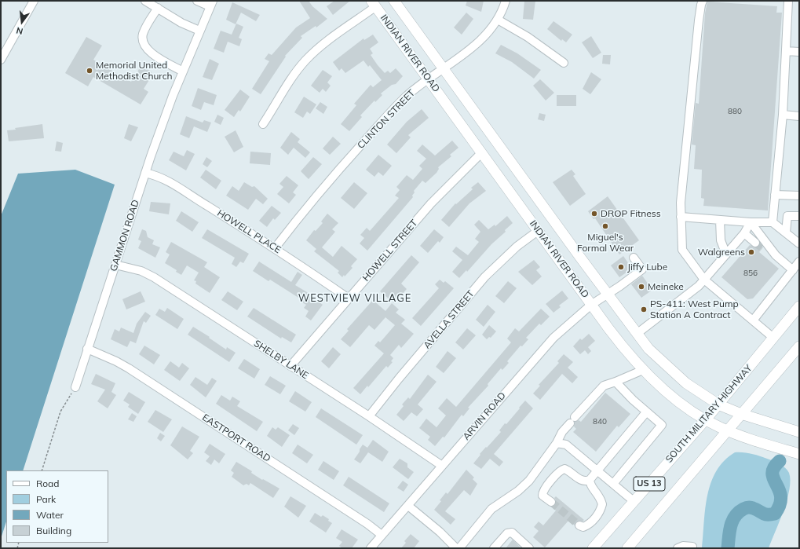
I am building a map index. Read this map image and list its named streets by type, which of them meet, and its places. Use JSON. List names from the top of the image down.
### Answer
{
  "streets": {
    "main road": ["INDIAN RIVER ROAD", "SOUTH MILITARY HIGHWAY", "US 13"],
    "street": [
      "CLINTON STREET",
      "HOWELL PLACE",
      "GAMMON ROAD",
      "HOWELL STREET",
      "AVELLA STREET",
      "SHELBY LANE",
      "ARVIN ROAD",
      "EASTPORT ROAD"
    ]
  },
  "crossings": [
    ["INDIAN RIVER ROAD", "CLINTON STREET"],
    ["INDIAN RIVER ROAD", "HOWELL STREET"],
    ["INDIAN RIVER ROAD", "AVELLA STREET"],
    ["INDIAN RIVER ROAD", "SOUTH MILITARY HIGHWAY"],
    ["INDIAN RIVER ROAD", "ARVIN ROAD"],
    ["INDIAN RIVER ROAD", "US 13"],
    ["CLINTON STREET", "HOWELL PLACE"],
    ["HOWELL PLACE", "GAMMON ROAD"],
    ["HOWELL PLACE", "HOWELL STREET"],
    ["GAMMON ROAD", "SHELBY LANE"],
    ["GAMMON ROAD", "EASTPORT ROAD"],
    ["HOWELL STREET", "SHELBY LANE"],
    ["AVELLA STREET", "SHELBY LANE"],
    ["SHELBY LANE", "ARVIN ROAD"],
    ["ARVIN ROAD", "EASTPORT ROAD"]
  ],
  "districts": ["WESTVIEW VILLAGE"],
  "places": [
    "Memorial United Methodist Church",
    "DROP Fitness",
    "Miguel's Formal Wear",
    "Walgreens",
    "Jiffy Lube",
    "Meineke",
    "PS-411: West Pump Station A Contract"
  ],
  "house_numbers": ["880", "856", "840"],
  "legend": [
    "Road",
    "Park",
    "Water",
    "Building"
  ],
  "north": "bottom"
}
